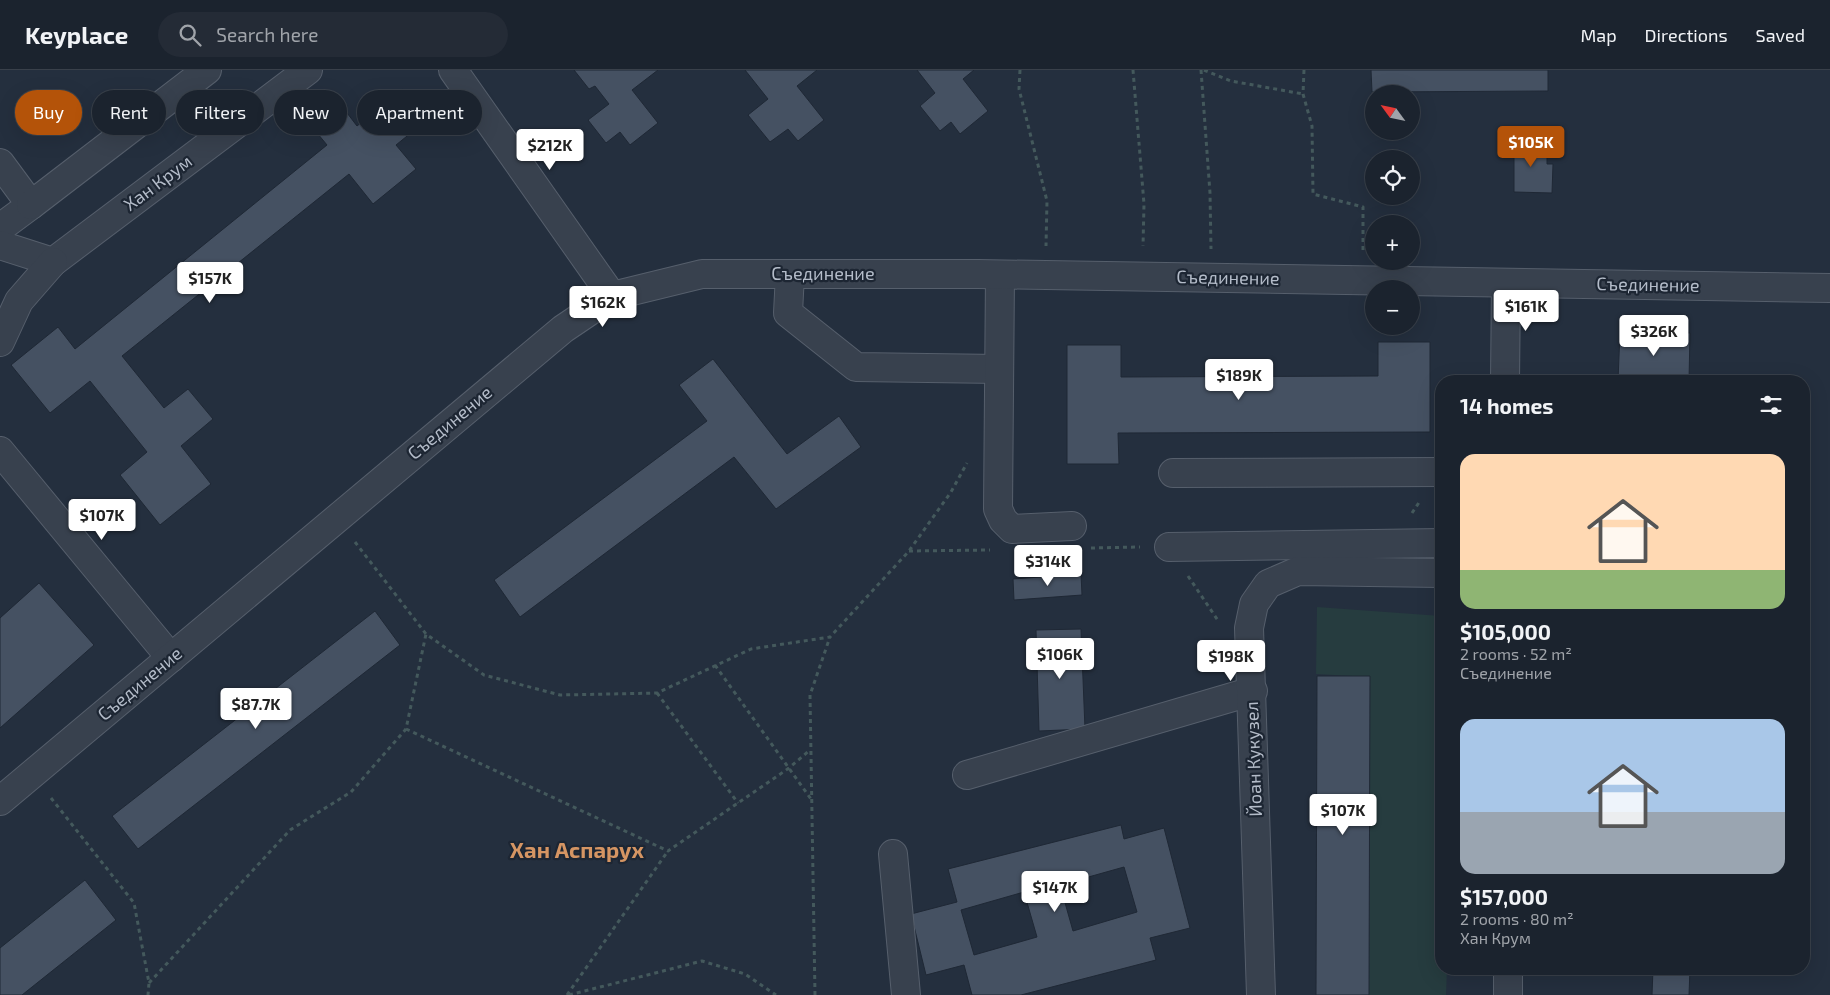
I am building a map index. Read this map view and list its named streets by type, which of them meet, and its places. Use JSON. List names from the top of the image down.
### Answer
{
  "streets": {
    "street": ["Хан Крум", "Съединение", "Йоан Кукузел"]
  },
  "districts": ["Хан Аспарух"],
  "north": "top left",
  "page": {
    "header": "Keyplace",
    "search": "Search here",
    "nav": ["Map", "Directions", "Saved"],
    "map_buttons": ["+", "−"],
    "chip": [
      "Buy",
      "Rent",
      "Filters",
      "New",
      "Apartment"
    ],
    "price": [
      "$105K",
      "$212K",
      "$157K",
      "$162K",
      "$161K",
      "$326K",
      "$189K",
      "$107K",
      "$314K",
      "$106K",
      "$198K",
      "$87.7K",
      "$107K",
      "$147K"
    ],
    "heading": "14 homes",
    "list": [
      {
        "name": "$105,000",
        "note": "2 rooms · 52 m² · Съединение"
      },
      {
        "name": "$157,000",
        "note": "2 rooms · 80 m² · Хан Крум"
      }
    ]
  }
}
